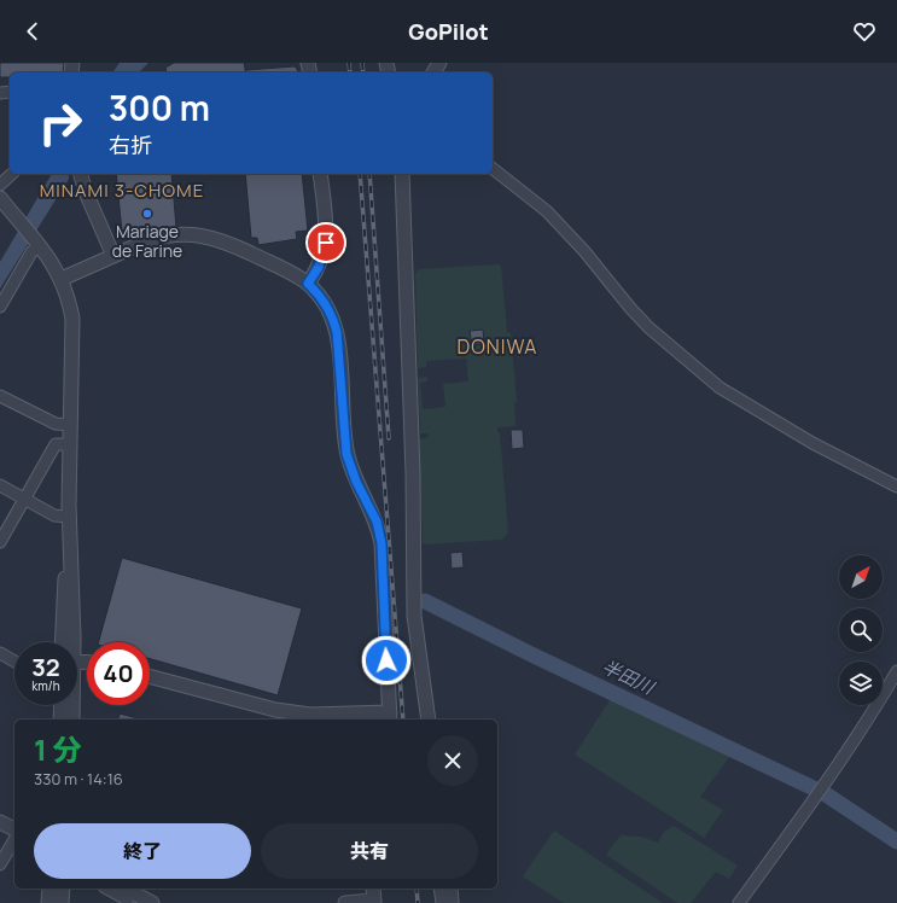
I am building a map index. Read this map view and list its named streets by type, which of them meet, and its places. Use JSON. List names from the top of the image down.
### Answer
{
  "districts": ["MINAMI 3-CHOME", "DONIWA"],
  "water": ["半田川"],
  "places": ["Mariage de Farine"],
  "north": "top right",
  "page": {
    "header": "GoPilot",
    "turn": ["300 m", "右折"],
    "speed": "32 km/h",
    "limit": "40",
    "heading": ["1 分", "330 m · 14:16"],
    "buttons": ["終了", "共有"]
  }
}
